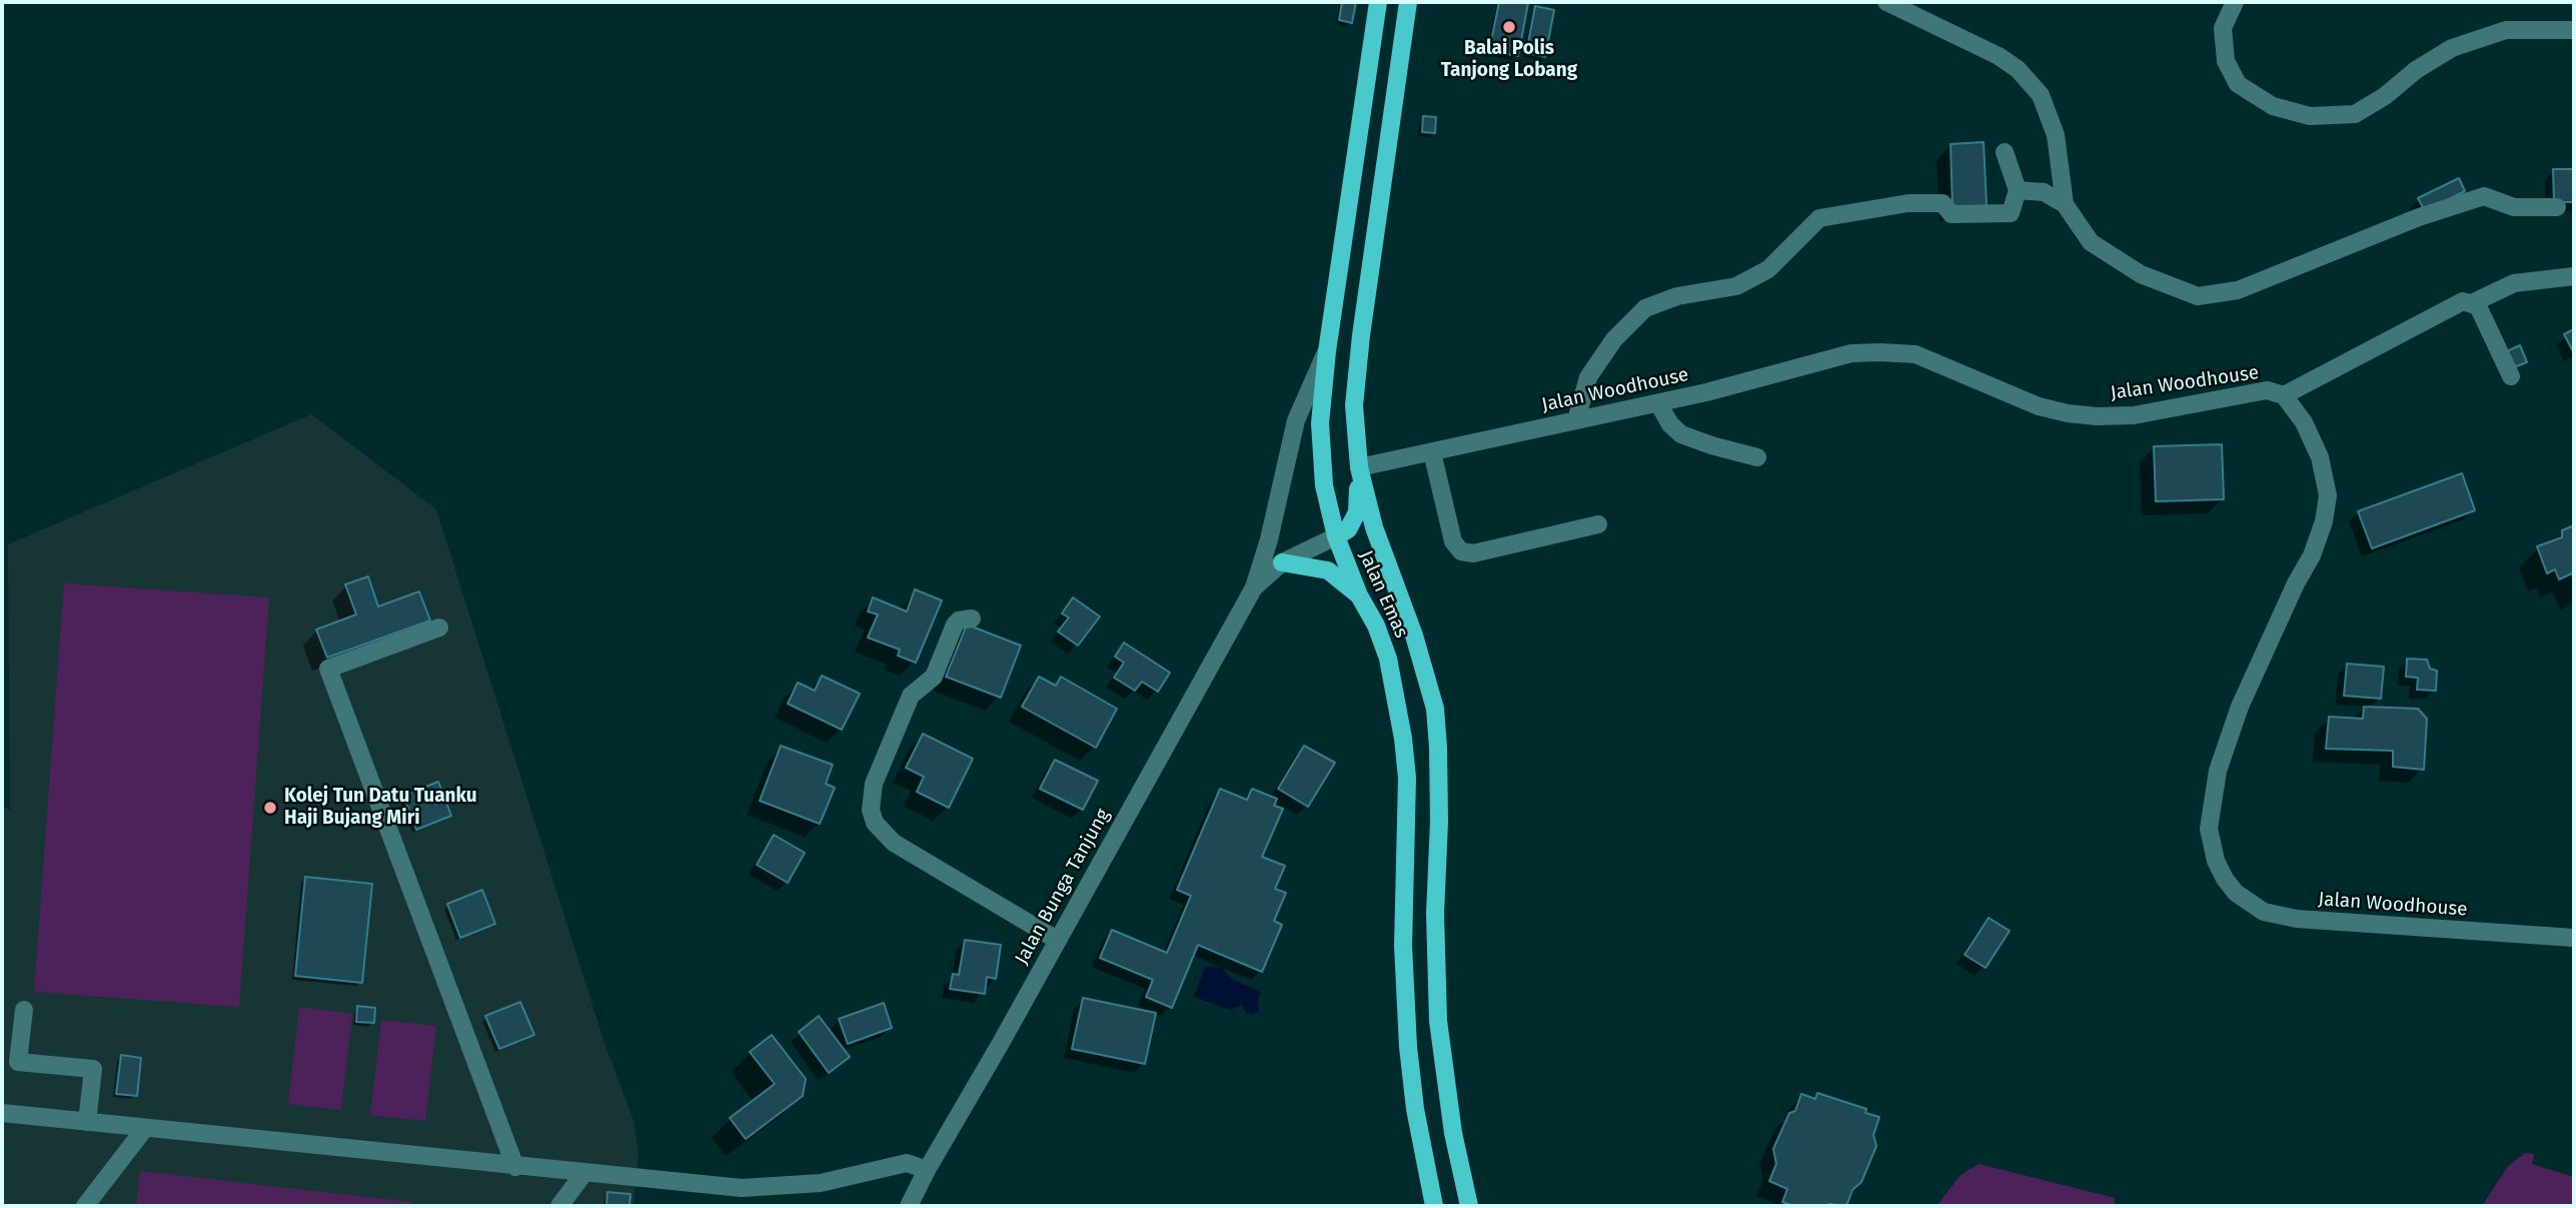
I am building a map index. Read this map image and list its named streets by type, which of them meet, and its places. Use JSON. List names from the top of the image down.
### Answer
{
  "streets": {
    "main road": ["Jalan Emas"],
    "street": ["Jalan Woodhouse", "Jalan Bunga Tanjung"]
  },
  "crossings": [
    ["Jalan Woodhouse", "Jalan Emas"]
  ],
  "places": ["Balai Polis Tanjong Lobang", "Kolej Tun Datu Tuanku Haji Bujang Miri"]
}
